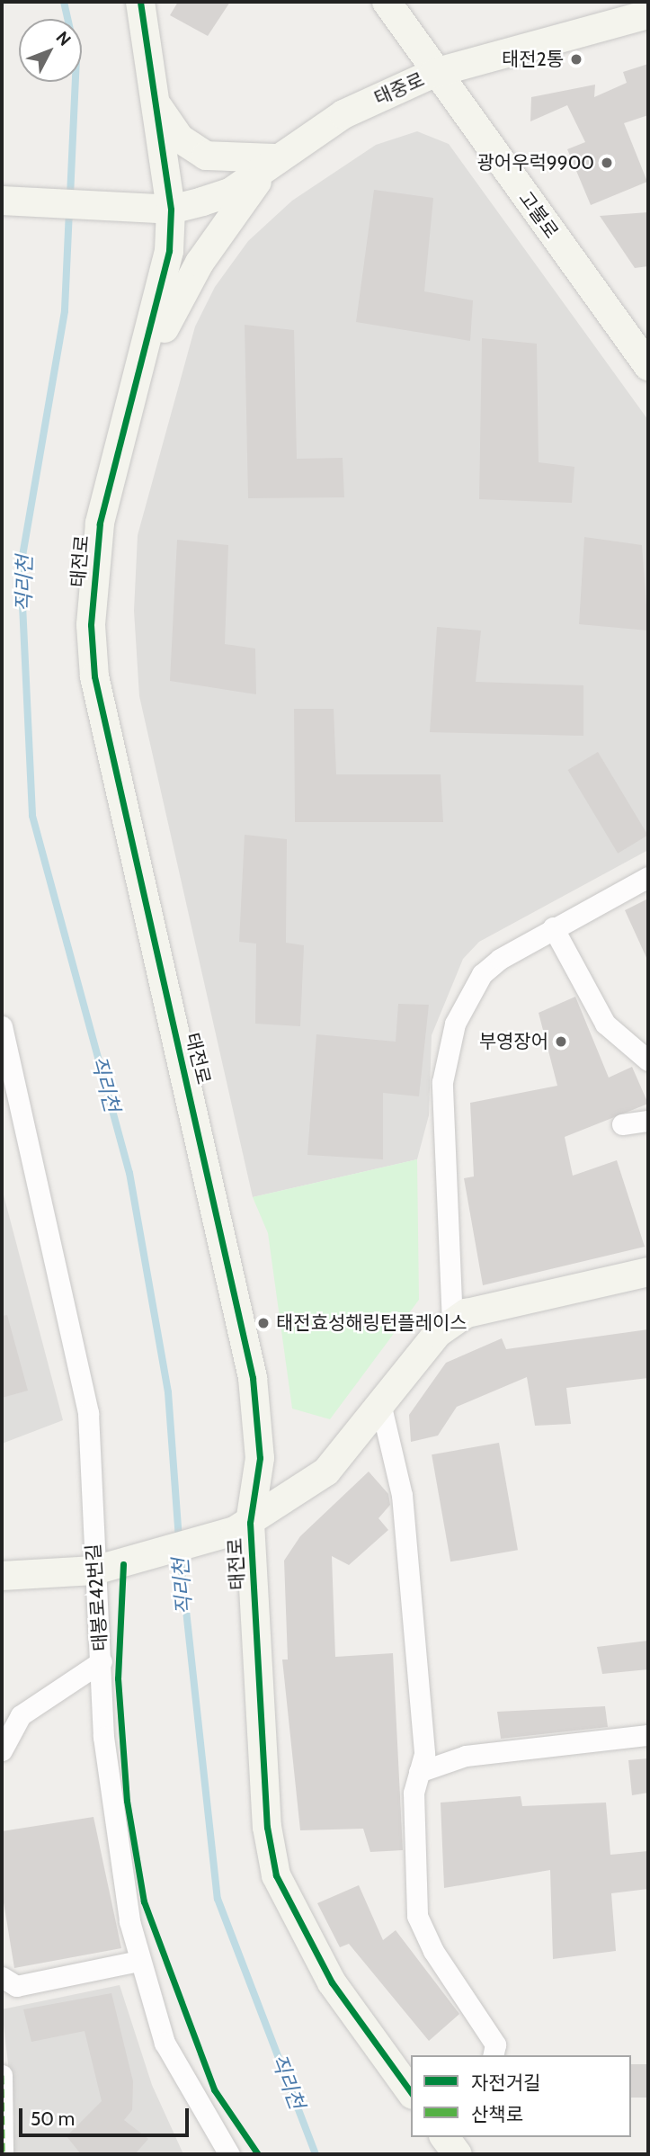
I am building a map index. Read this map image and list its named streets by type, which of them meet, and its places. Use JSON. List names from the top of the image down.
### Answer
{
  "streets": {
    "street": [
      "태중로",
      "고불로",
      "태전로",
      "태봉로42번길"
    ]
  },
  "crossings": [
    ["태중로", "고불로"],
    ["태중로", "태전로"]
  ],
  "water": ["직리천"],
  "places": [
    "태전2통",
    "광어우럭9900",
    "부영장어",
    "태전효성해링턴플레이스"
  ],
  "legend": ["자전거길", "산책로"],
  "scale_bar": "50 m",
  "north": "top right"
}
